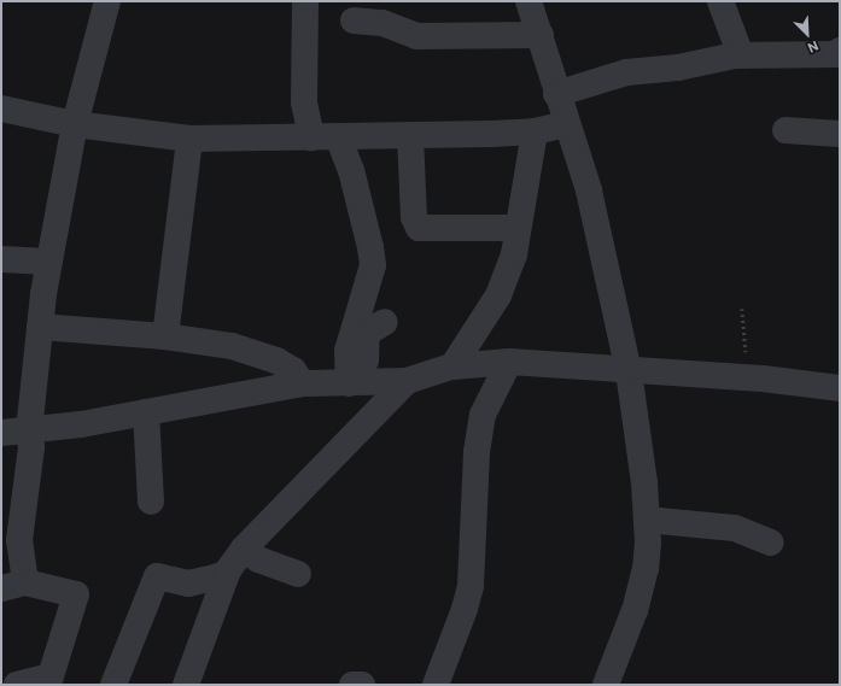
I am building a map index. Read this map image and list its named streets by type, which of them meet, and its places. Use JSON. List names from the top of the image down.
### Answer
{
  "north": "bottom right"
}
